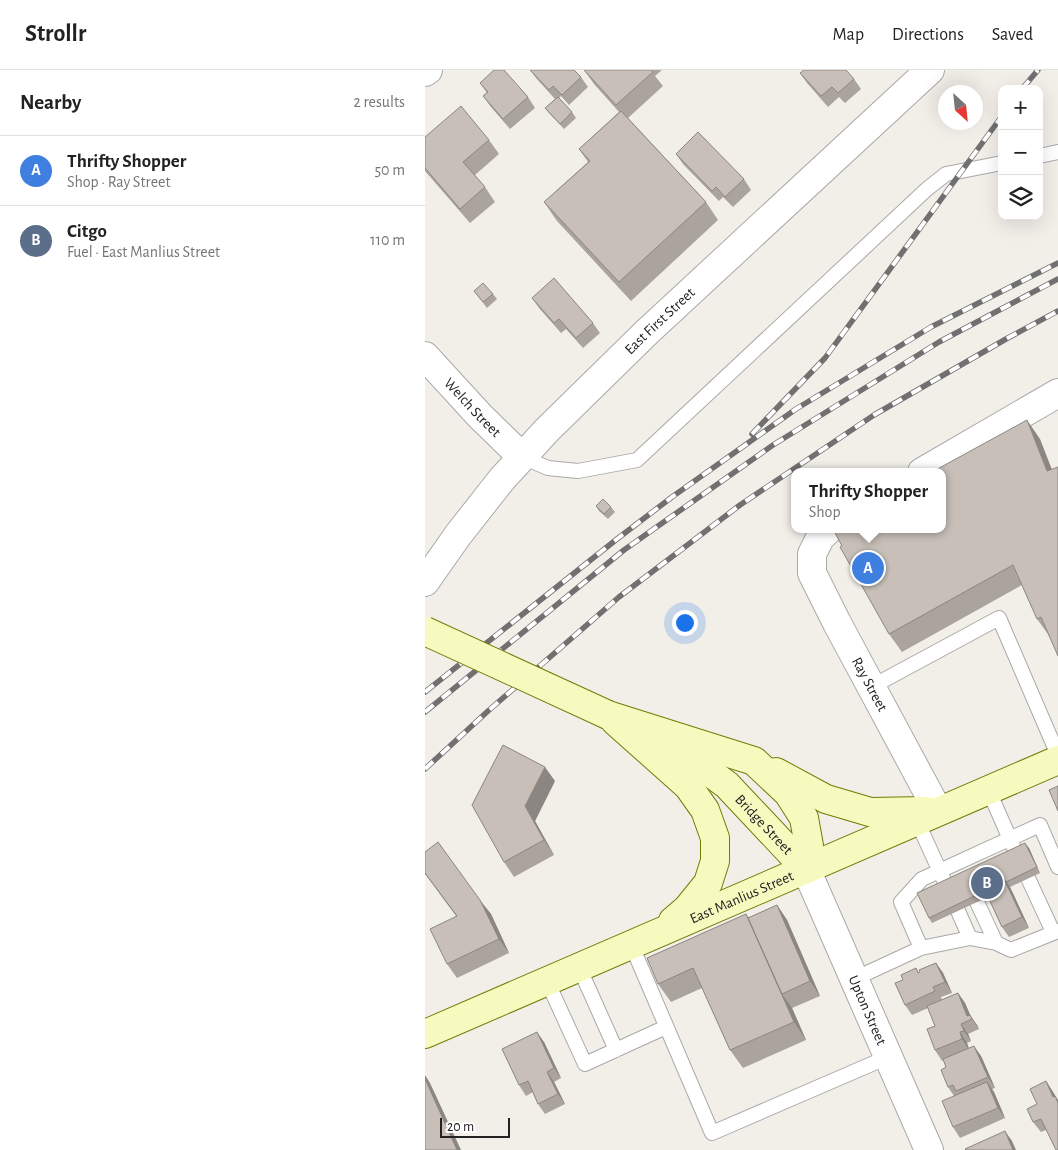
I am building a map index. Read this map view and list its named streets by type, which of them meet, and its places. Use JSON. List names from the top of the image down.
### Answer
{
  "streets": {
    "main road": ["Bridge Street", "East Manlius Street"],
    "street": [
      "East First Street",
      "Welch Street",
      "Ray Street",
      "Upton Street"
    ]
  },
  "crossings": [
    ["East First Street", "Welch Street"],
    ["Ray Street", "East Manlius Street"],
    ["Bridge Street", "East Manlius Street"],
    ["Bridge Street", "Upton Street"],
    ["East Manlius Street", "Upton Street"]
  ],
  "scale_bar": "20 m",
  "north": "bottom right",
  "page": {
    "header": "Strollr",
    "nav": ["Map", "Directions", "Saved"],
    "heading": ["Nearby", "2 results"],
    "map_buttons": ["+", "−"],
    "list": [
      {
        "mark": "A",
        "name": "Thrifty Shopper",
        "note": "Shop · Ray Street",
        "value": "50 m"
      },
      {
        "mark": "B",
        "name": "Citgo",
        "note": "Fuel · East Manlius Street",
        "value": "110 m"
      }
    ],
    "popup": ["Thrifty Shopper", "Shop"],
    "pins": ["A", "B"],
    "scale": "20 m"
  }
}
